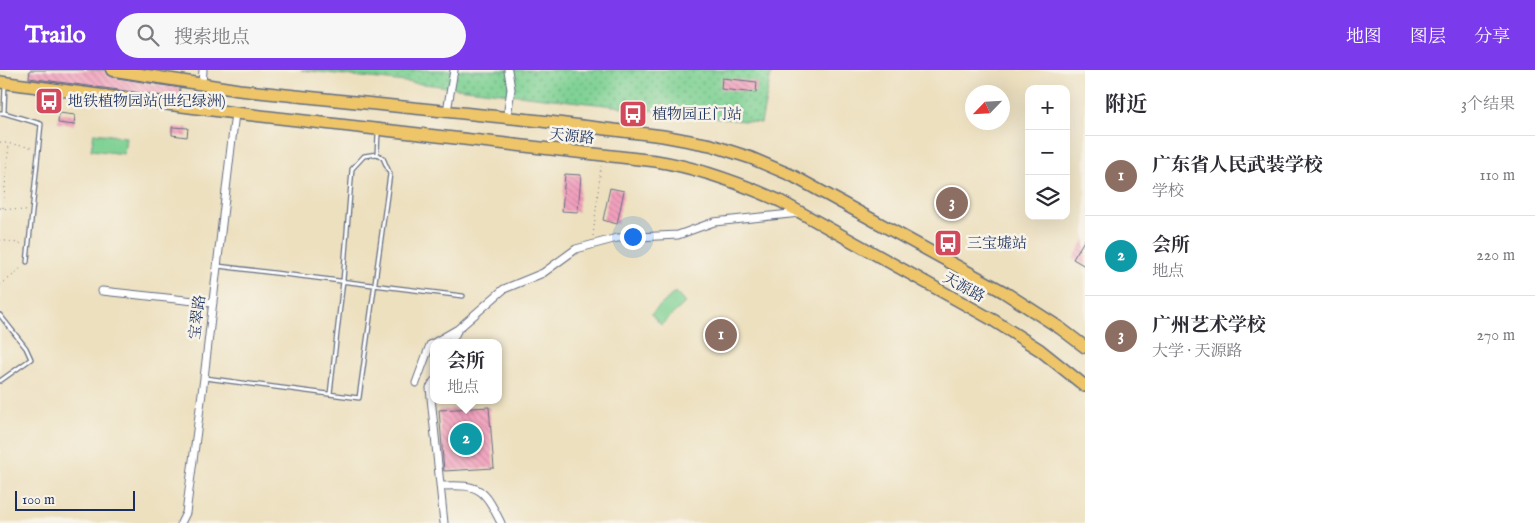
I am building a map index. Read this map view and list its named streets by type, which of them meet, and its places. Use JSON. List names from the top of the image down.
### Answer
{
  "streets": {
    "highway": ["天源路"],
    "street": ["宝翠路"]
  },
  "crossings": [
    ["天源路", "宝翠路"]
  ],
  "places": {
    "bus stop": ["地铁植物园站(世纪绿洲)", "植物园正门站", "三宝墟站"]
  },
  "scale_bar": "100 m",
  "north": "bottom left",
  "page": {
    "header": "Trailo",
    "search": "搜索地点",
    "nav": ["地图", "图层", "分享"],
    "heading": ["附近", "3个结果"],
    "map_buttons": ["+", "−"],
    "list": [
      {
        "mark": "1",
        "name": "广东省人民武装学校",
        "note": "学校",
        "value": "110 m"
      },
      {
        "mark": "2",
        "name": "会所",
        "note": "地点",
        "value": "220 m"
      },
      {
        "mark": "3",
        "name": "广州艺术学校",
        "note": "大学 · 天源路",
        "value": "270 m"
      }
    ],
    "pins": ["3", "1", "2"],
    "popup": ["会所", "地点"],
    "scale": "100 m"
  }
}
